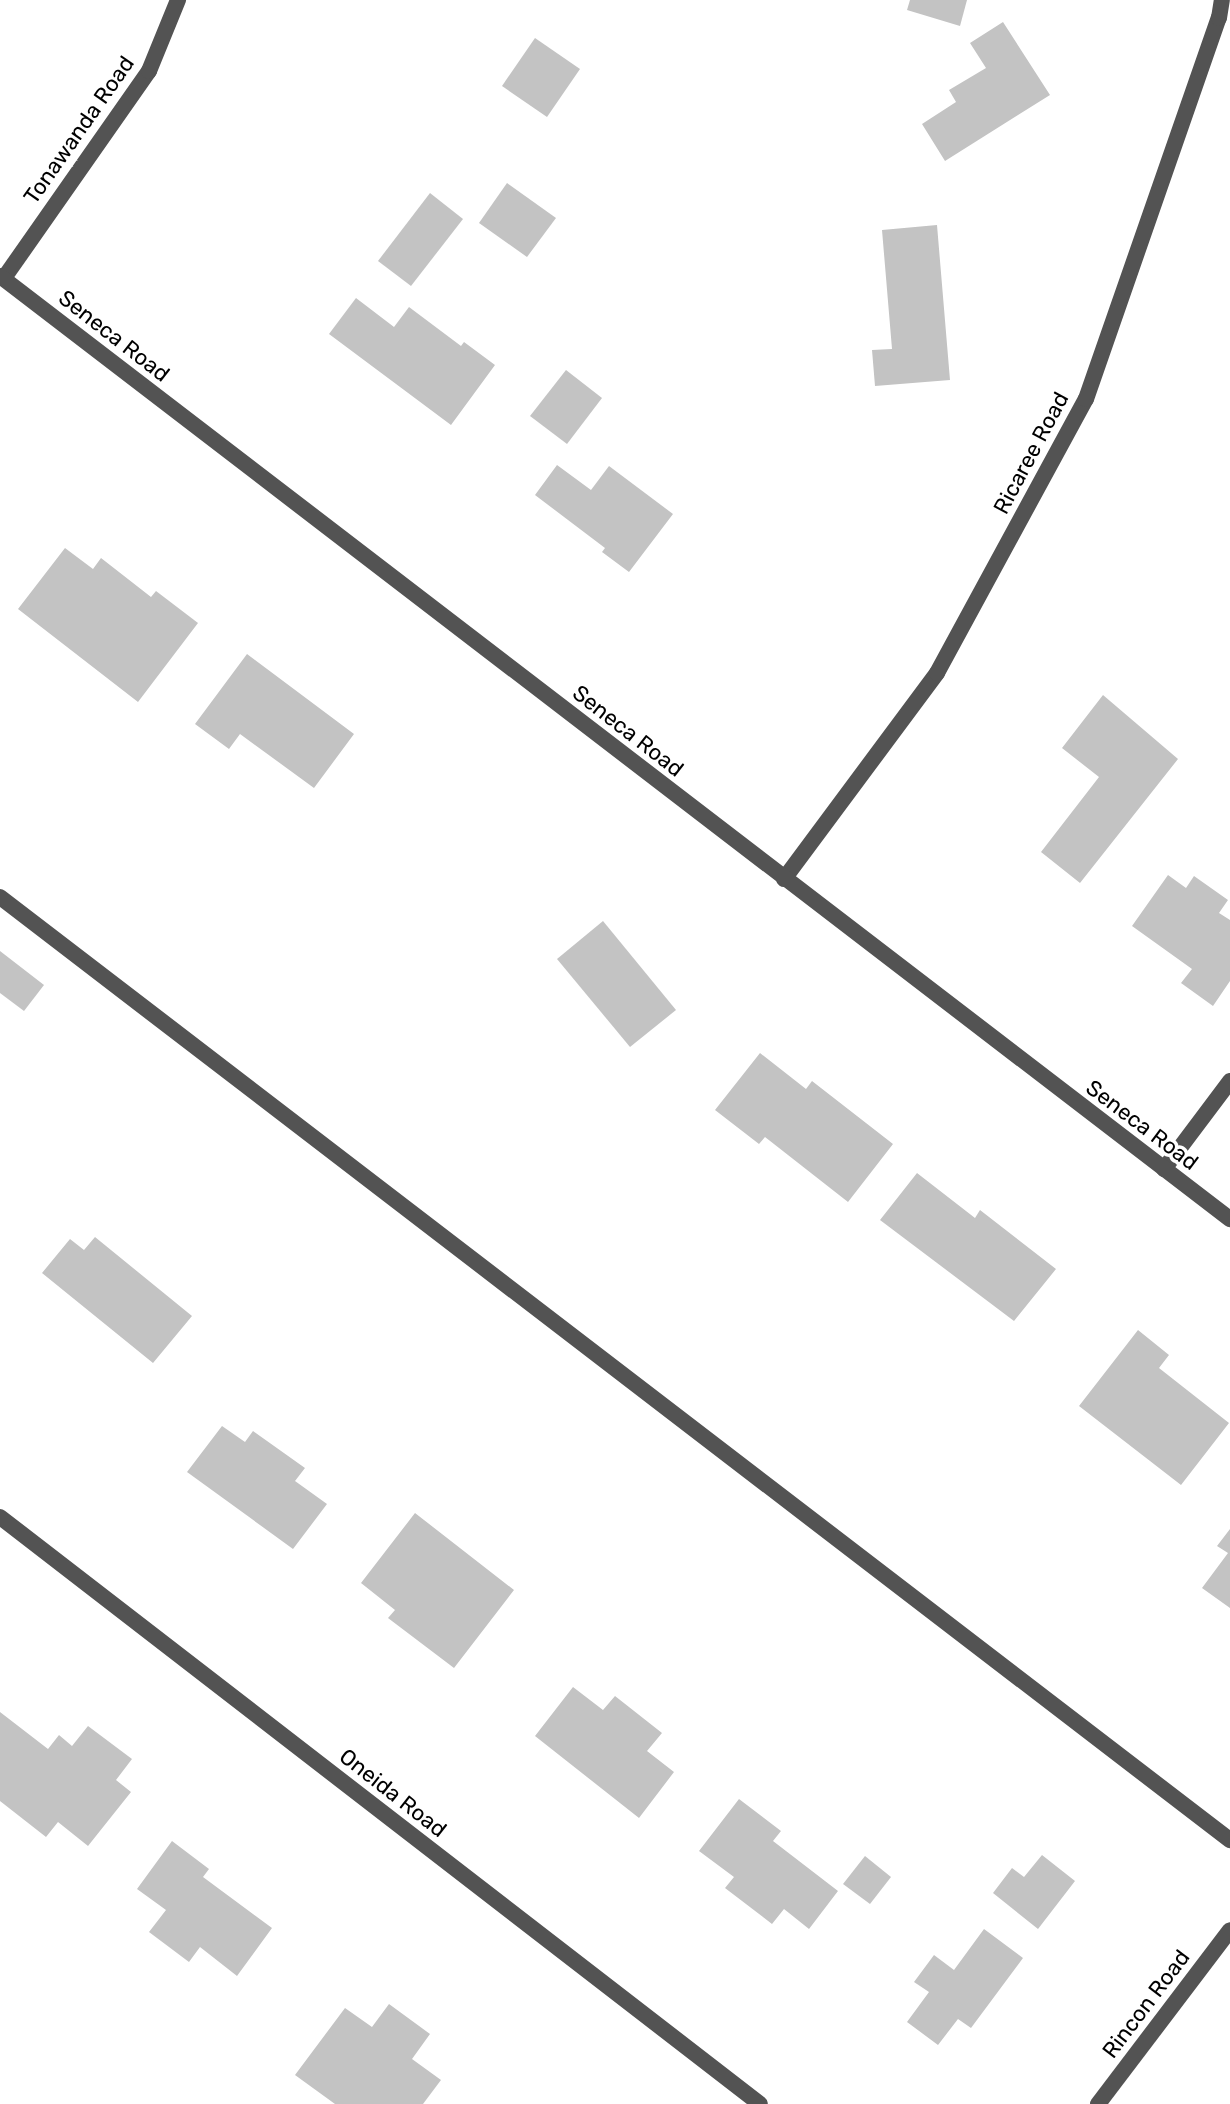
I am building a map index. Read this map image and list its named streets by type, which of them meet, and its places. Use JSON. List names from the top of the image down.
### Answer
{
  "streets": {
    "street": [
      "Tonawanda Road",
      "Seneca Road",
      "Ricaree Road",
      "Oneida Road",
      "Rincon Road"
    ]
  },
  "crossings": [
    ["Tonawanda Road", "Seneca Road"],
    ["Seneca Road", "Ricaree Road"]
  ]
}
